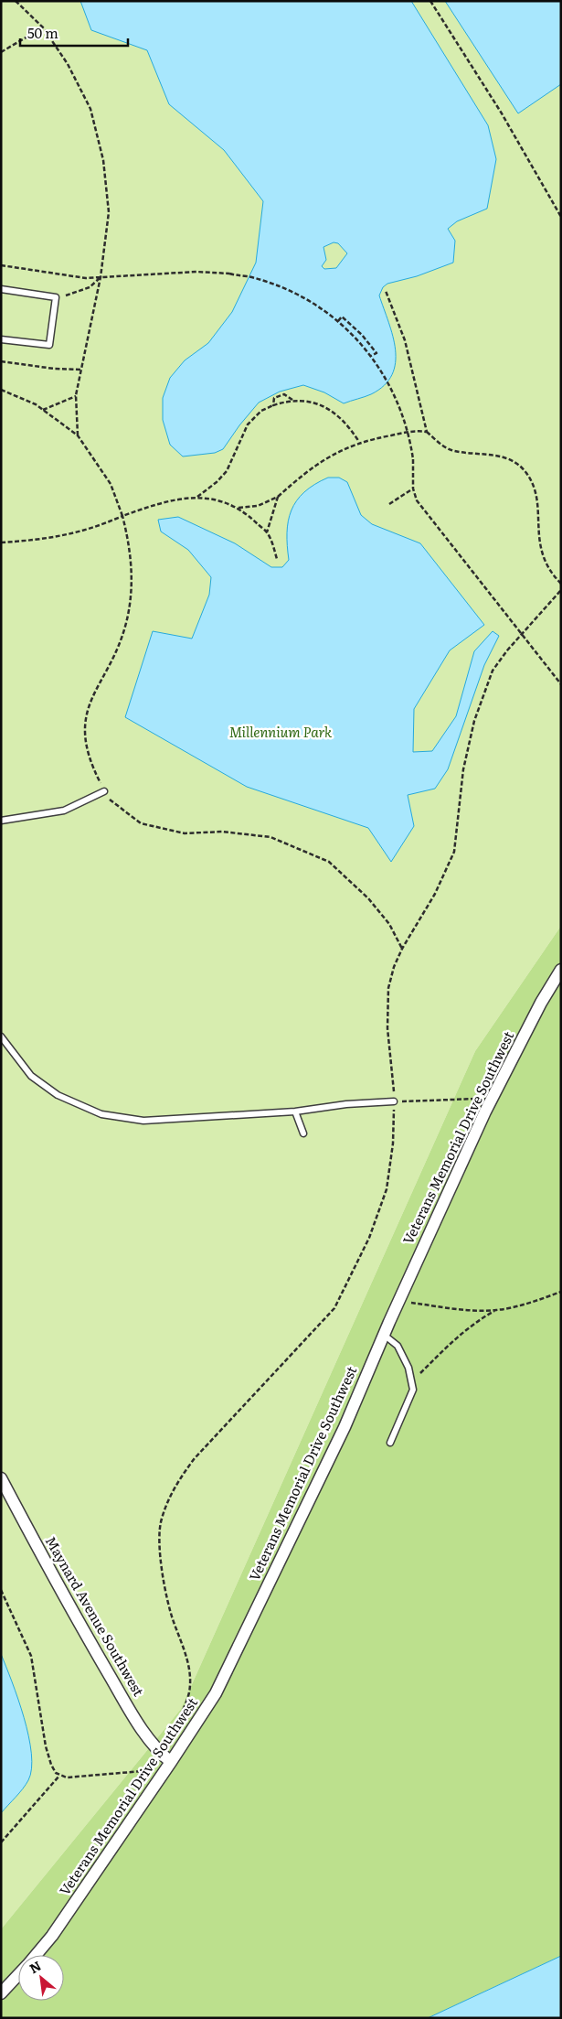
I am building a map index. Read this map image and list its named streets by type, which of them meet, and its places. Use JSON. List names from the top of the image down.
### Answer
{
  "streets": {
    "street": ["Veterans Memorial Drive Southwest", "Maynard Avenue Southwest"]
  },
  "crossings": [
    ["Veterans Memorial Drive Southwest", "Maynard Avenue Southwest"]
  ],
  "parks": ["Millennium Park"],
  "scale_bar": "50 m",
  "north": "top left"
}
